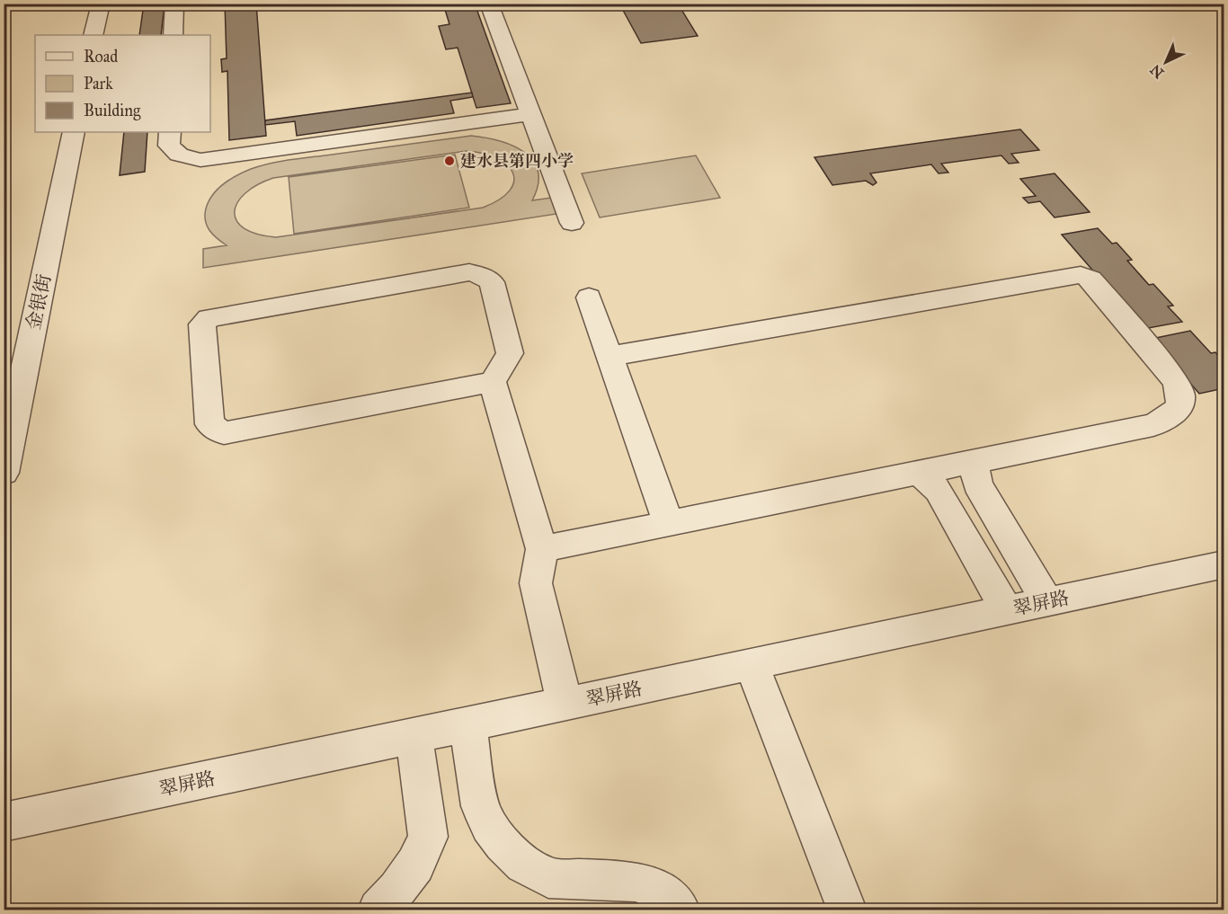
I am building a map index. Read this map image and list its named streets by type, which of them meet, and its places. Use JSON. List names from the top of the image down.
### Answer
{
  "streets": {
    "street": ["金银街", "翠屏路"]
  },
  "places": ["建水县第四小学"],
  "legend": ["Road", "Park", "Building"],
  "north": "bottom left"
}
